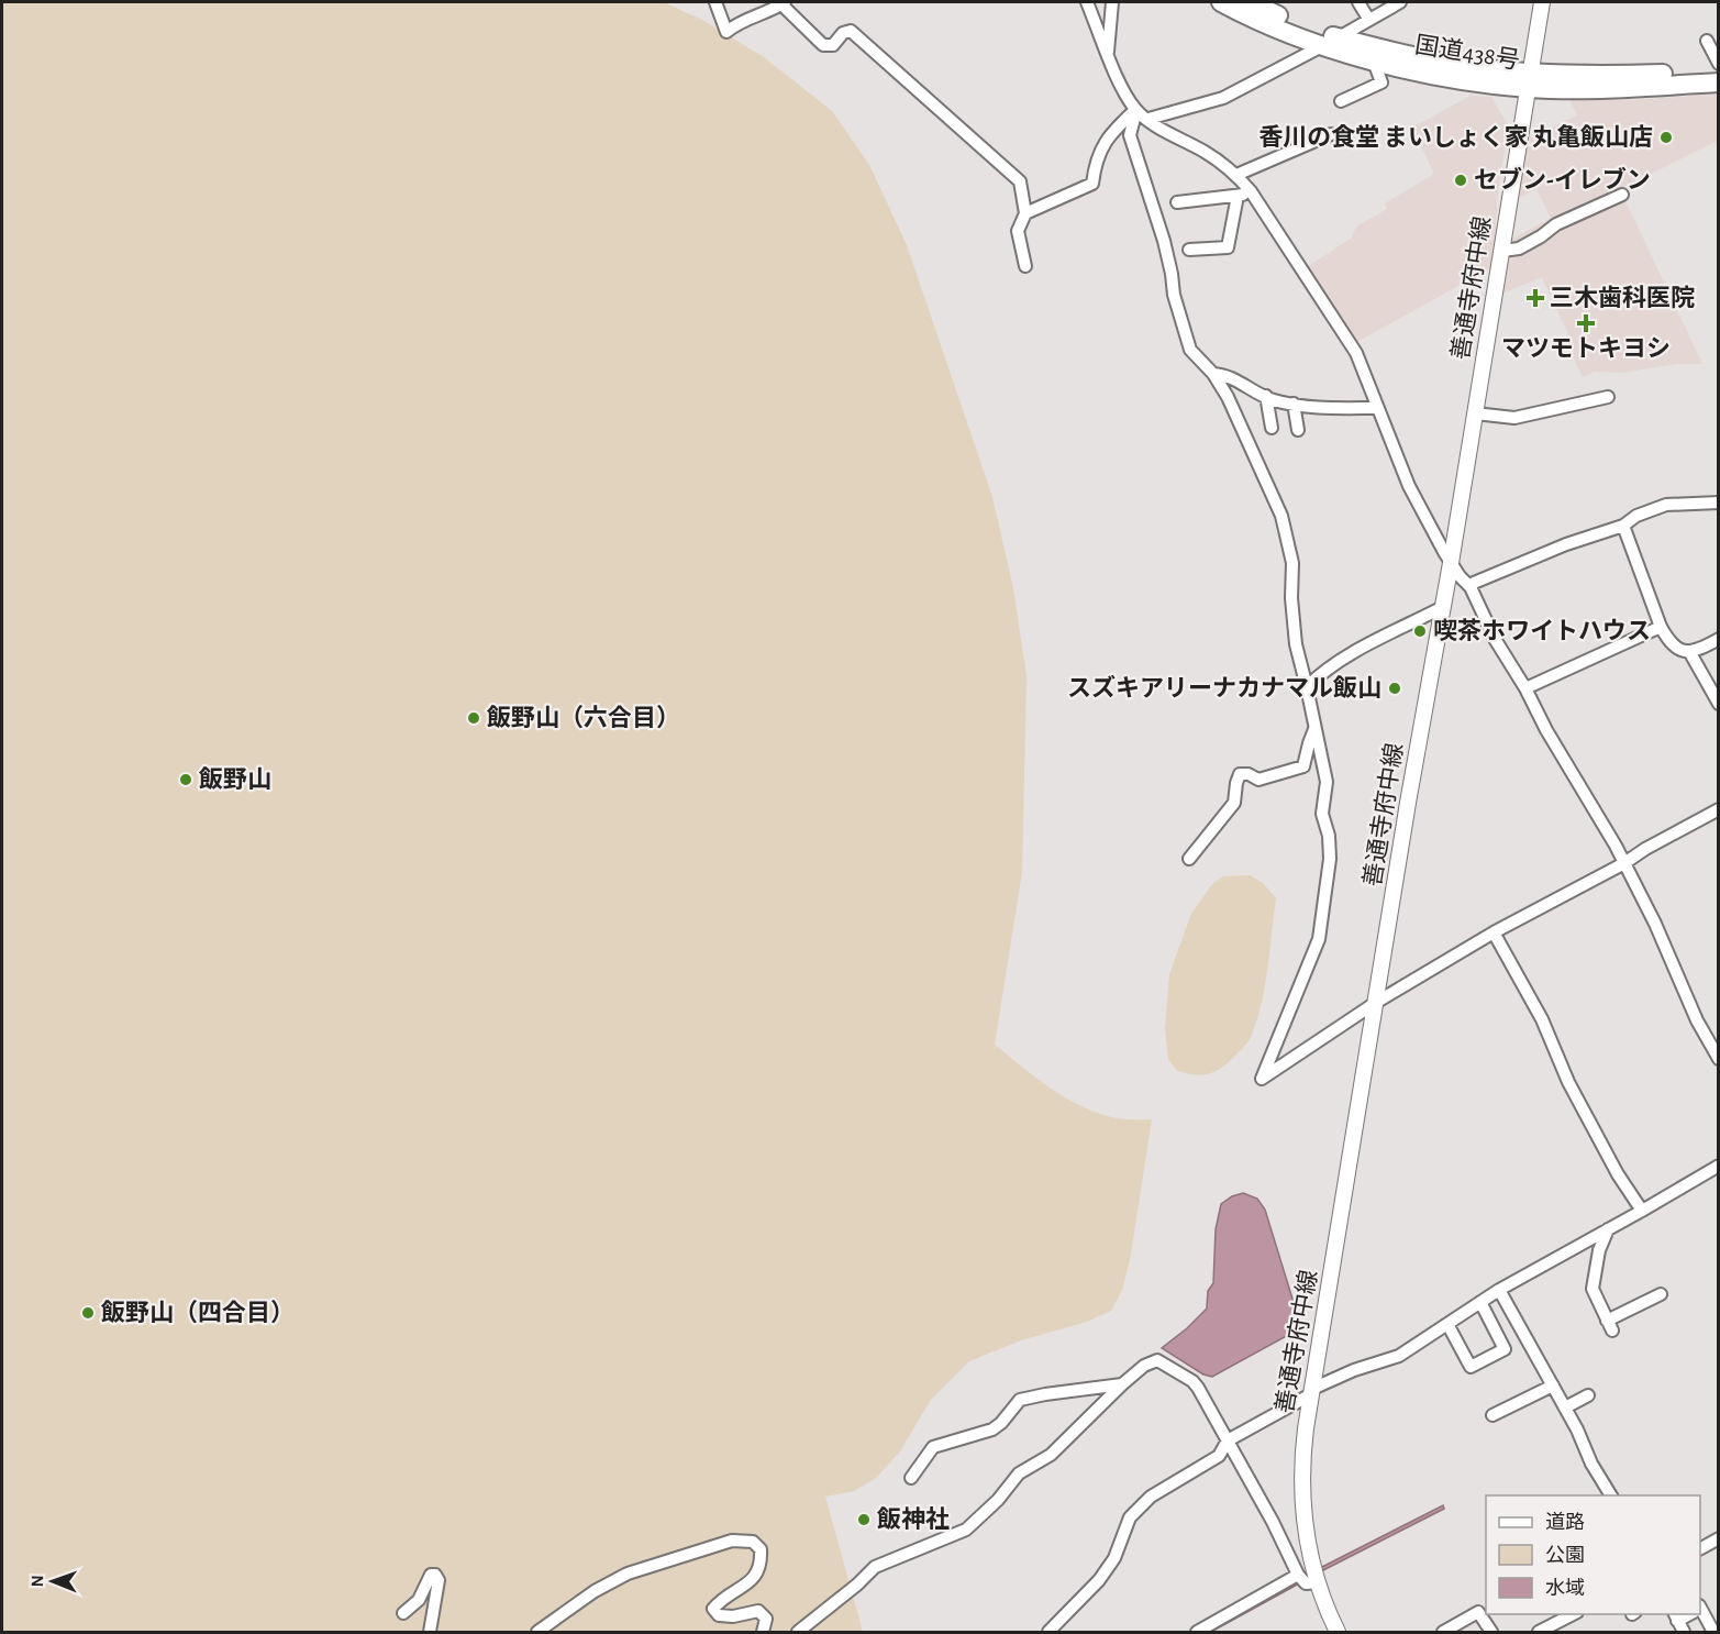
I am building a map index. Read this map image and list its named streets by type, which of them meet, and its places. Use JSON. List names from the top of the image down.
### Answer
{
  "streets": {
    "highway": ["国道438号"],
    "main road": ["善通寺府中線"]
  },
  "crossings": [
    ["国道438号", "善通寺府中線"]
  ],
  "places": {
    "other": [
      "香川の食堂 まいしょく家 丸亀飯山店",
      "セブン-イレブン",
      "喫茶ホワイトハウス",
      "スズキアリーナカナマル飯山",
      "飯野山（六合目）",
      "飯野山",
      "飯野山（四合目）",
      "飯神社"
    ],
    "health": ["三木歯科医院", "マツモトキヨシ"]
  },
  "legend": ["道路", "公園", "水域"],
  "north": "left"
}
